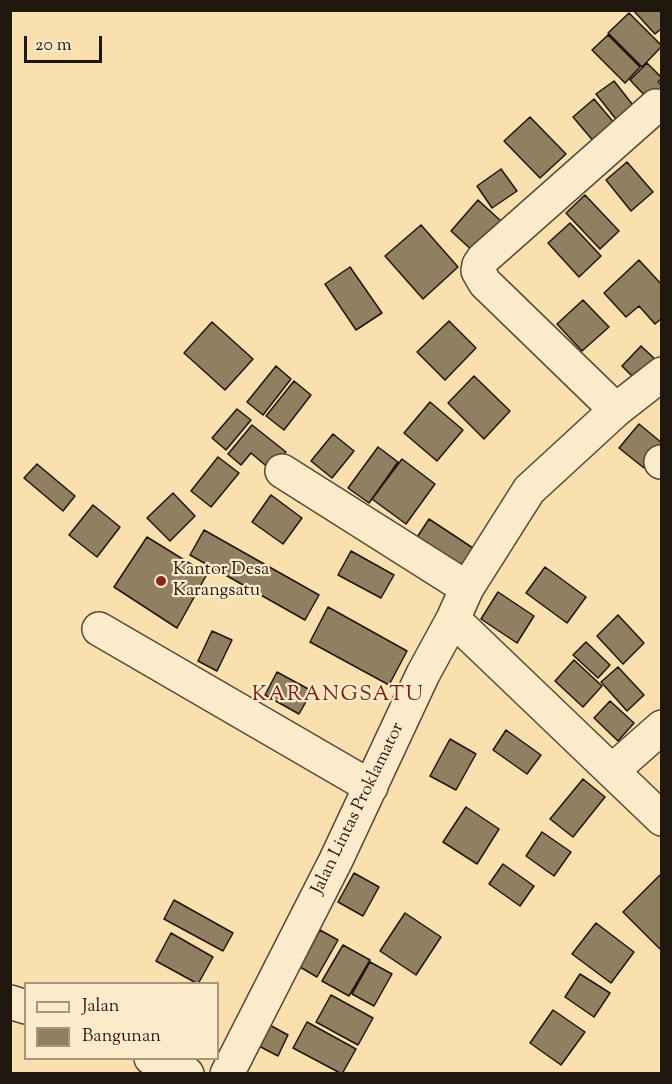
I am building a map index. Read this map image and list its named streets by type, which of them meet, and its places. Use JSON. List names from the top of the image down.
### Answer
{
  "streets": {
    "street": ["Jalan Lintas Proklamator"]
  },
  "districts": ["KARANGSATU"],
  "places": ["Kantor Desa Karangsatu"],
  "legend": ["Jalan", "Bangunan"],
  "scale_bar": "20 m"
}
